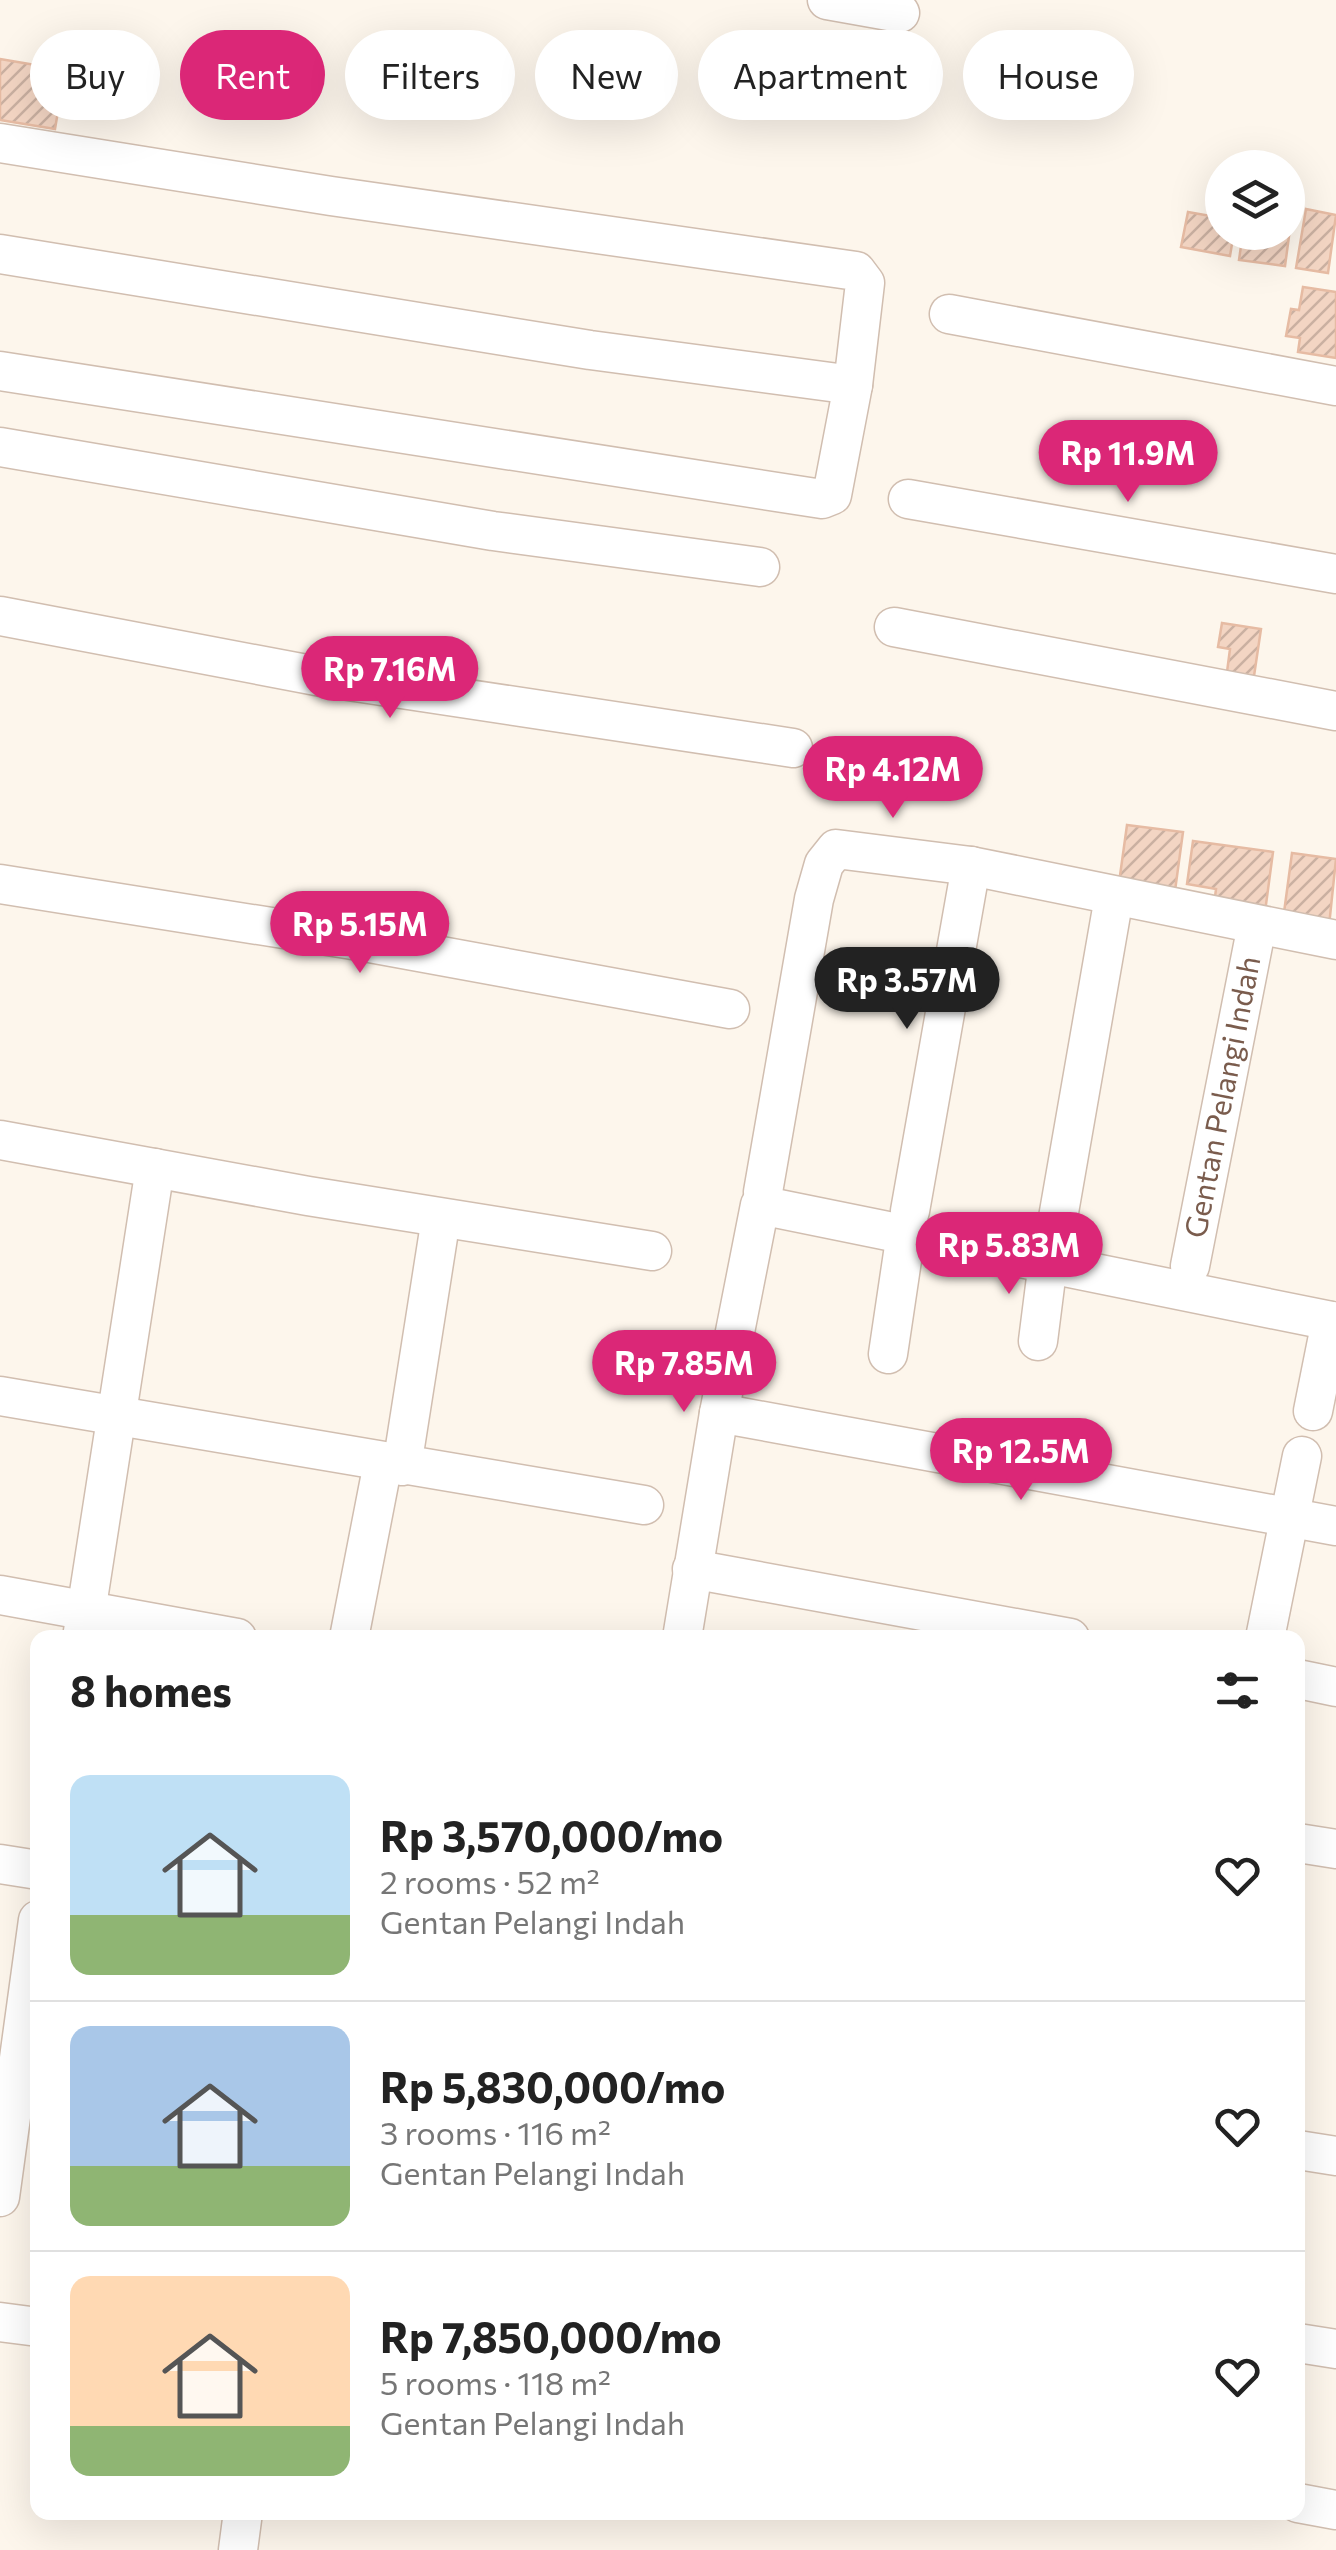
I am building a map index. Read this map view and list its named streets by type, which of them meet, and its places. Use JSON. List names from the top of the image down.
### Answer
{
  "streets": {
    "street": ["Gentan Pelangi Indah"]
  },
  "page": {
    "chip": [
      "Buy",
      "Rent",
      "Filters",
      "New",
      "Apartment",
      "House"
    ],
    "price": [
      "Rp 11.9M",
      "Rp 7.16M",
      "Rp 4.12M",
      "Rp 5.15M",
      "Rp 3.57M",
      "Rp 5.83M",
      "Rp 7.85M",
      "Rp 12.5M"
    ],
    "heading": "8 homes",
    "list": [
      {
        "name": "Rp 3,570,000/mo",
        "note": "2 rooms · 52 m² · Gentan Pelangi Indah"
      },
      {
        "name": "Rp 5,830,000/mo",
        "note": "3 rooms · 116 m² · Gentan Pelangi Indah"
      },
      {
        "name": "Rp 7,850,000/mo",
        "note": "5 rooms · 118 m² · Gentan Pelangi Indah"
      }
    ]
  }
}
